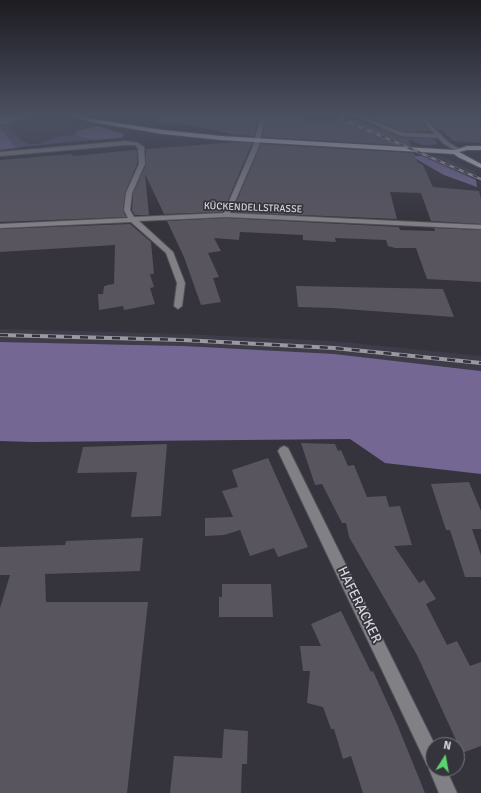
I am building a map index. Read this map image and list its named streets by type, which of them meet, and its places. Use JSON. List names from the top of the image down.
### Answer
{
  "streets": {
    "street": ["KÜCKENDELLSTRASSE", "HAFERACKER"]
  },
  "north": "top"
}
